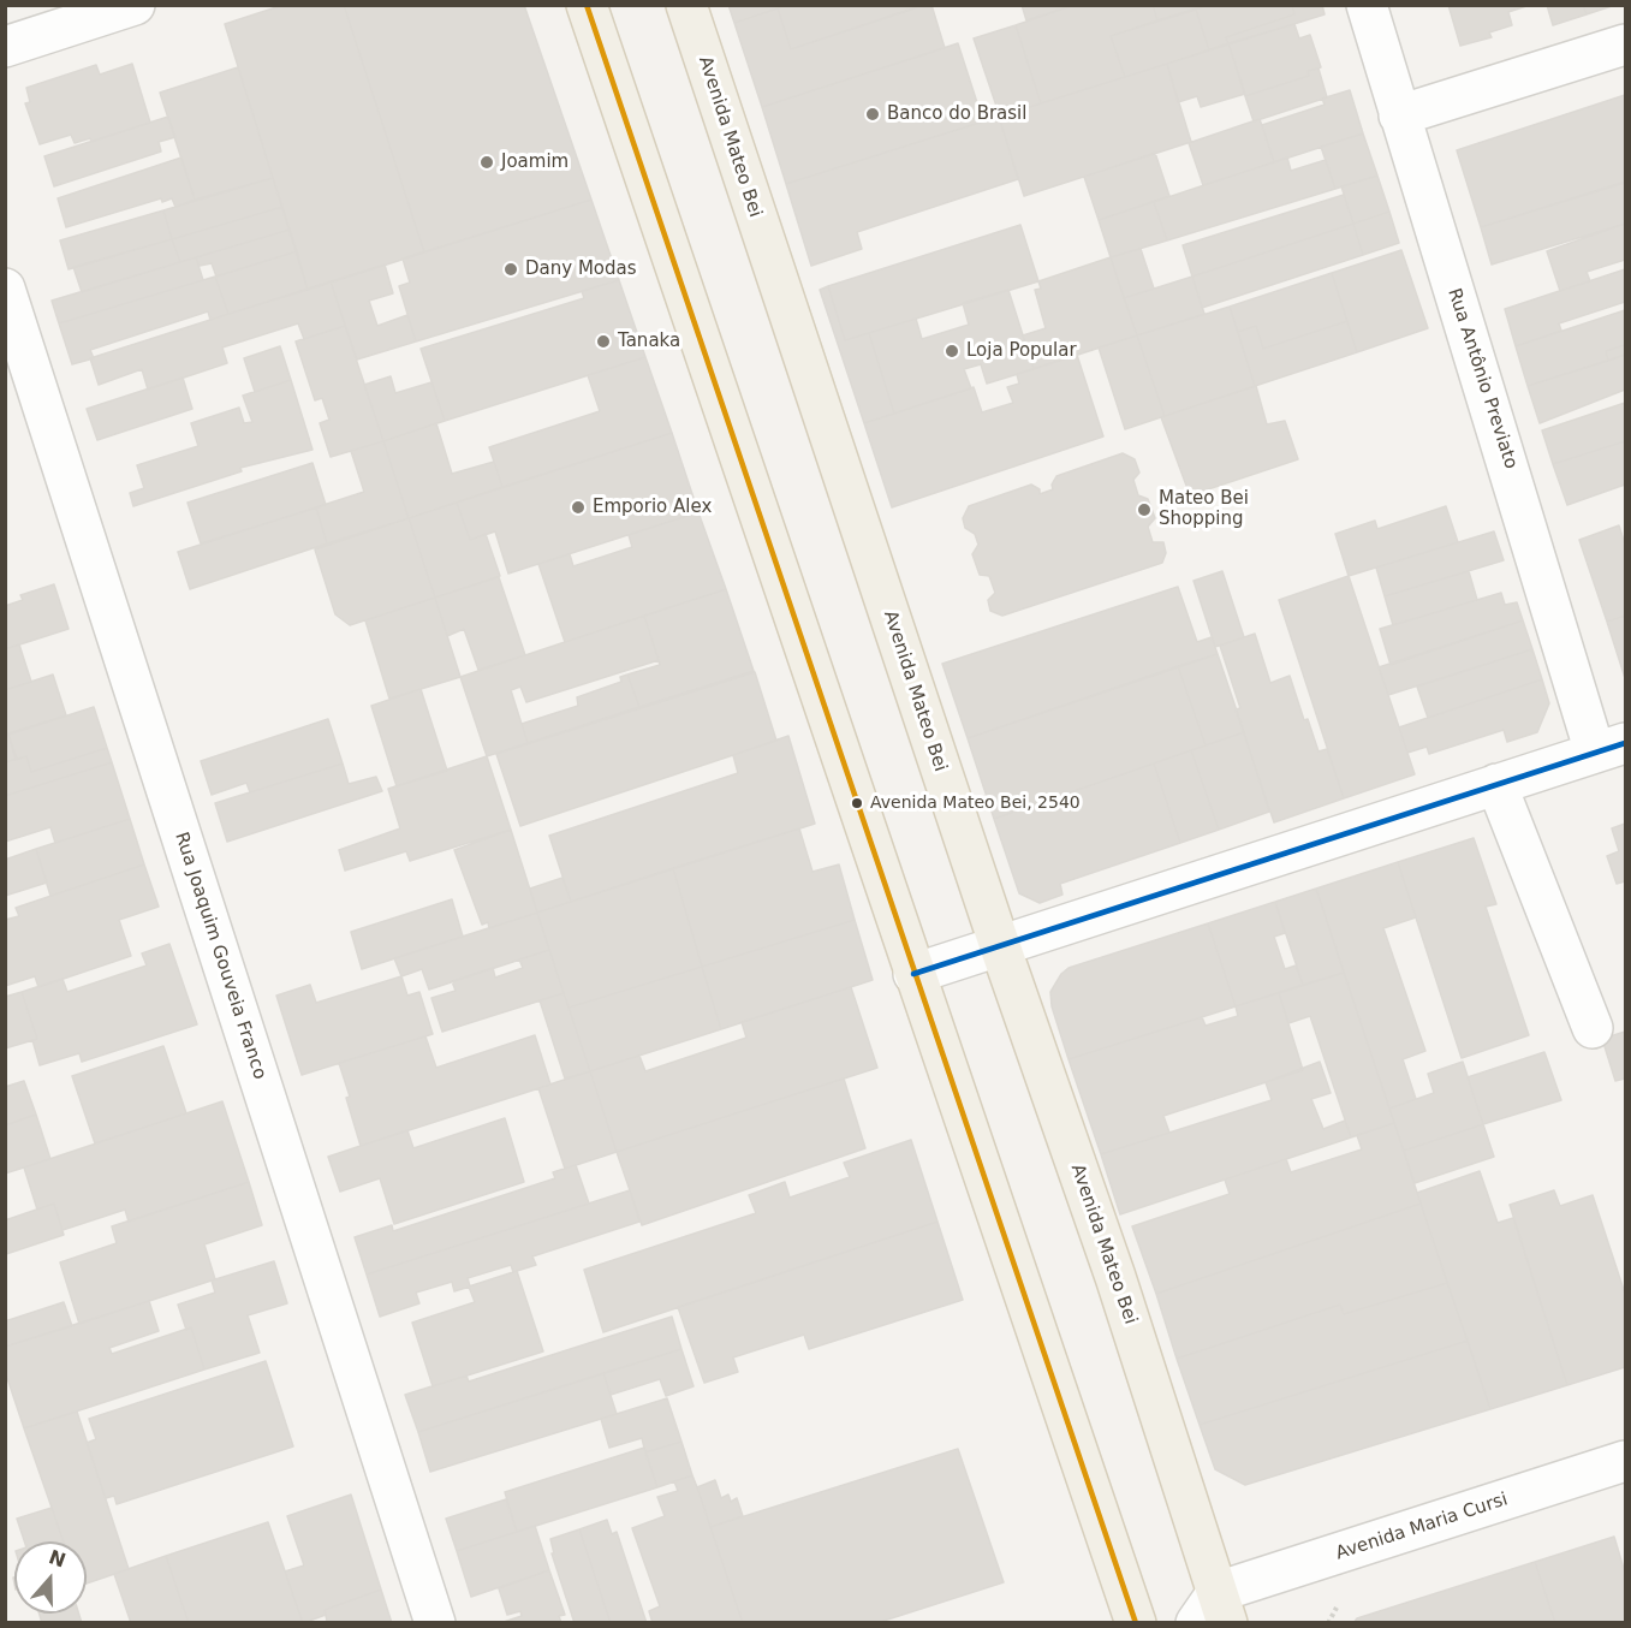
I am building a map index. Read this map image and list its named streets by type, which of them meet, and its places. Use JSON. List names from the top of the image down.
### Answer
{
  "streets": {
    "main road": ["Avenida Mateo Bei"],
    "street": ["Rua Antônio Previato", "Rua Joaquim Gouveia Franco", "Avenida Maria Cursi"]
  },
  "crossings": [
    ["Avenida Mateo Bei", "Avenida Maria Cursi"]
  ],
  "places": [
    "Banco do Brasil",
    "Joamim",
    "Dany Modas",
    "Tanaka",
    "Loja Popular",
    "Emporio Alex",
    "Mateo Bei Shopping",
    "Avenida Mateo Bei, 2540"
  ],
  "north": "top"
}
